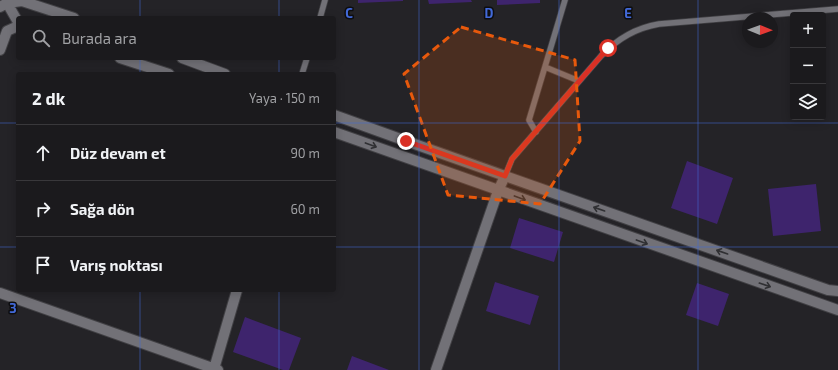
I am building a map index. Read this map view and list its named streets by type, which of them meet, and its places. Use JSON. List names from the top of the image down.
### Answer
{
  "north": "right",
  "page": {
    "map_buttons": ["+", "−"],
    "search": "Burada ara",
    "heading": ["2 dk", "Yaya · 150 m"],
    "list": [
      ["Düz devam et", "90 m"],
      ["Sağa dön", "60 m"],
      "Varış noktası"
    ]
  },
  "grid": {
    "columns": ["C", "D", "E"],
    "rows": ["3"]
  }
}
